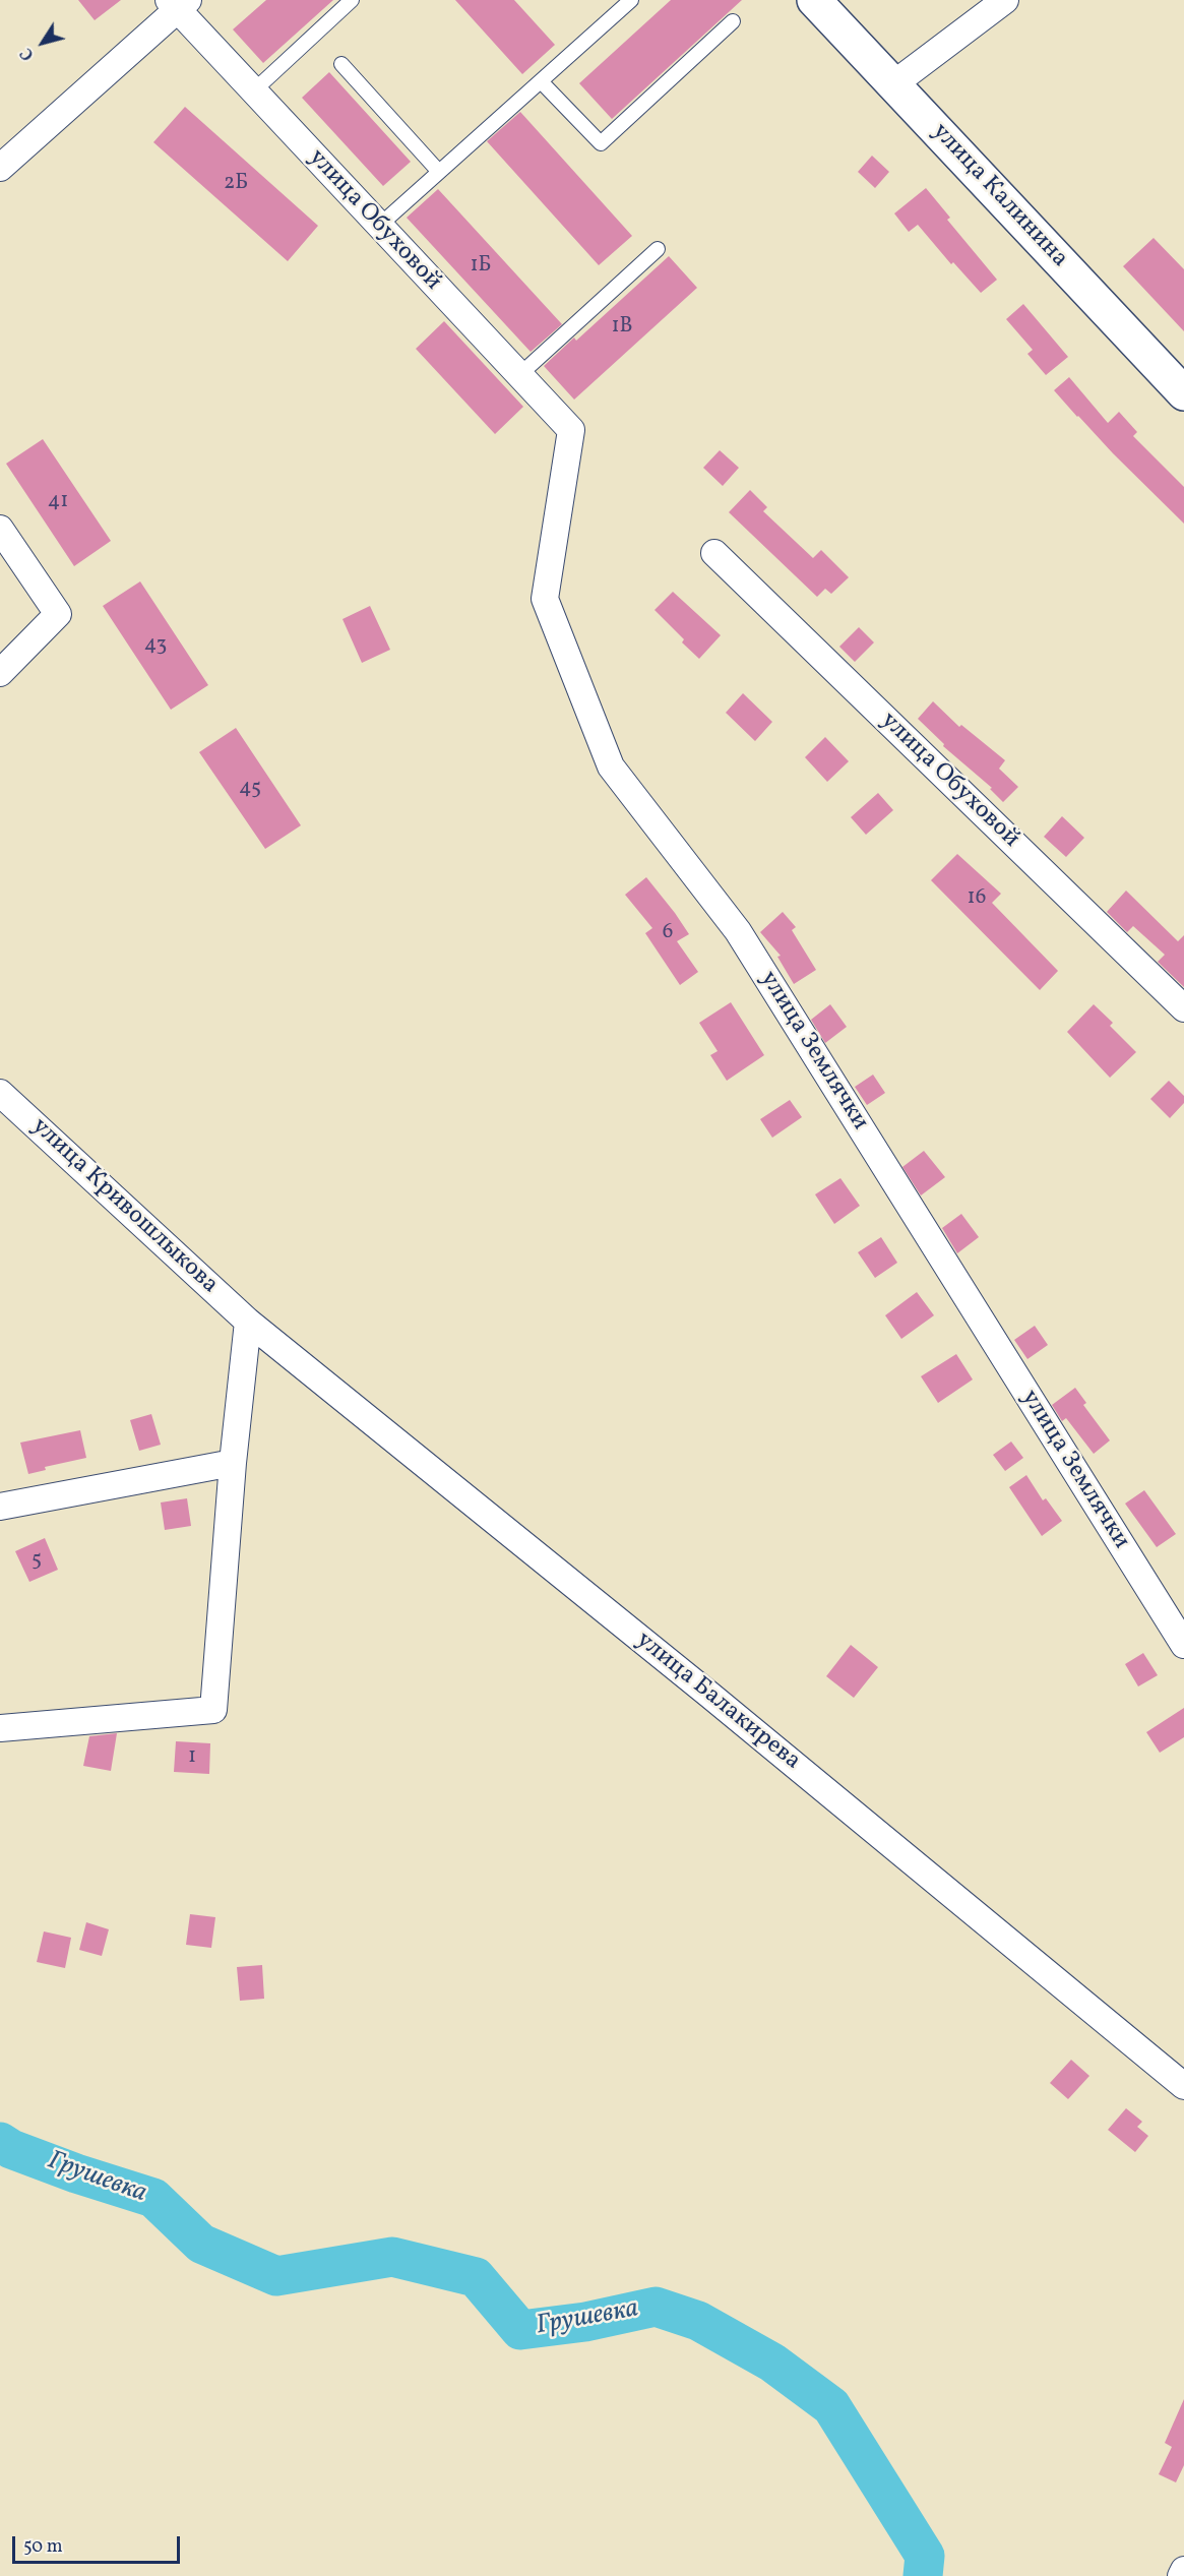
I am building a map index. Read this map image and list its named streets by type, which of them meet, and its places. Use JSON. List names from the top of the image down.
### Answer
{
  "streets": {
    "street": [
      "улица Калинина",
      "улица Обуховой",
      "улица Землячки",
      "улица Кривошлыкова",
      "улица Балакирева"
    ]
  },
  "crossings": [
    ["улица Обуховой", "улица Землячки"],
    ["улица Кривошлыкова", "улица Балакирева"]
  ],
  "water": ["Грушевка"],
  "house_numbers": [
    "2Б",
    "1Б",
    "1В",
    "41",
    "43",
    "45",
    "16",
    "6",
    "5",
    "1"
  ],
  "scale_bar": "50 m",
  "north": "bottom left"
}
